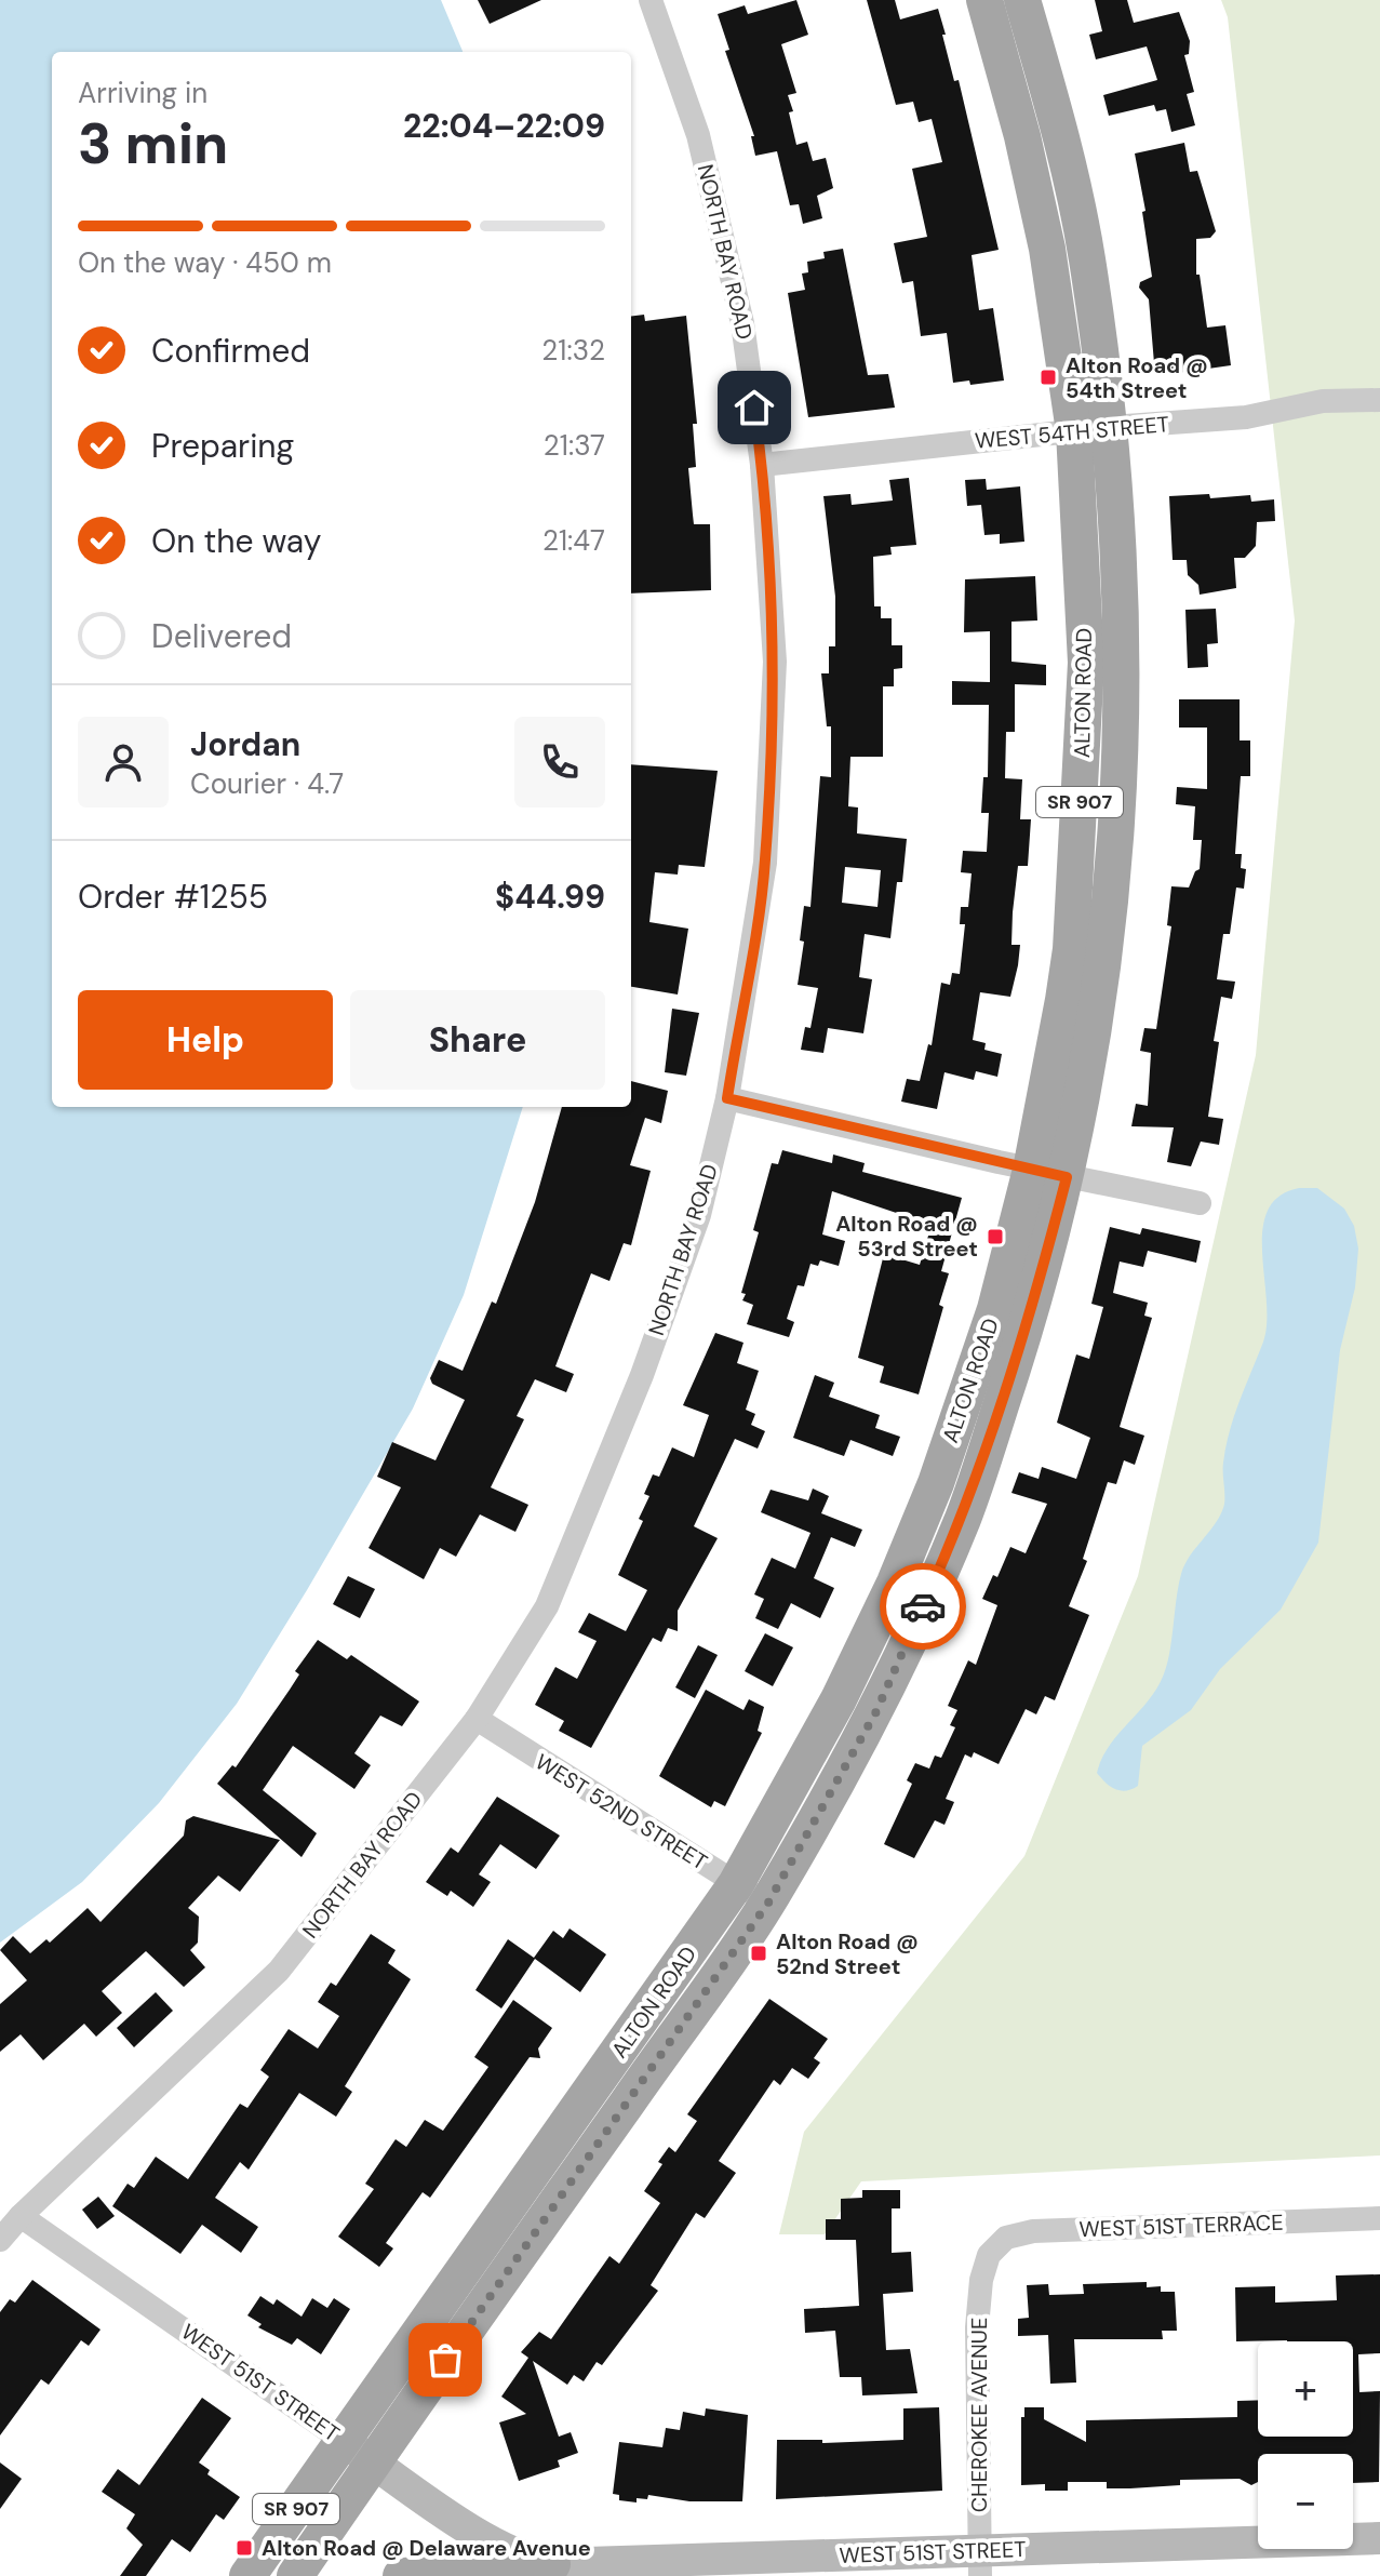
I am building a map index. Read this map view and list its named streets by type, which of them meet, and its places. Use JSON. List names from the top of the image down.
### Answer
{
  "streets": {
    "main road": ["ALTON ROAD", "SR 907"],
    "street": [
      "NORTH BAY ROAD",
      "WEST 54TH STREET",
      "WEST 52ND STREET",
      "WEST 51ST TERRACE",
      "WEST 51ST STREET",
      "CHEROKEE AVENUE"
    ]
  },
  "crossings": [
    ["NORTH BAY ROAD", "WEST 54TH STREET"],
    ["NORTH BAY ROAD", "WEST 52ND STREET"],
    ["NORTH BAY ROAD", "WEST 51ST STREET"],
    ["WEST 54TH STREET", "ALTON ROAD"],
    ["ALTON ROAD", "WEST 52ND STREET"],
    ["ALTON ROAD", "WEST 51ST STREET"],
    ["WEST 51ST TERRACE", "CHEROKEE AVENUE"],
    ["WEST 51ST STREET", "CHEROKEE AVENUE"]
  ],
  "places": {
    "transit": [
      "Alton Road @ 54th Street",
      "Alton Road @ 53rd Street",
      "Alton Road @ 52nd Street",
      "Alton Road @ Delaware Avenue"
    ]
  },
  "page": {
    "heading": ["3 min", "Arriving in", "22:04–22:09"],
    "panel": [
      "Jordan",
      "Courier · 4.7",
      "Order #1255",
      "$44.99"
    ],
    "bar": "On the way · 450 m",
    "list": [
      ["Confirmed", "21:32"],
      ["Preparing", "21:37"],
      ["On the way", "21:47"],
      "Delivered"
    ],
    "buttons": ["Help", "Share"],
    "map_buttons": ["+", "−"]
  }
}
